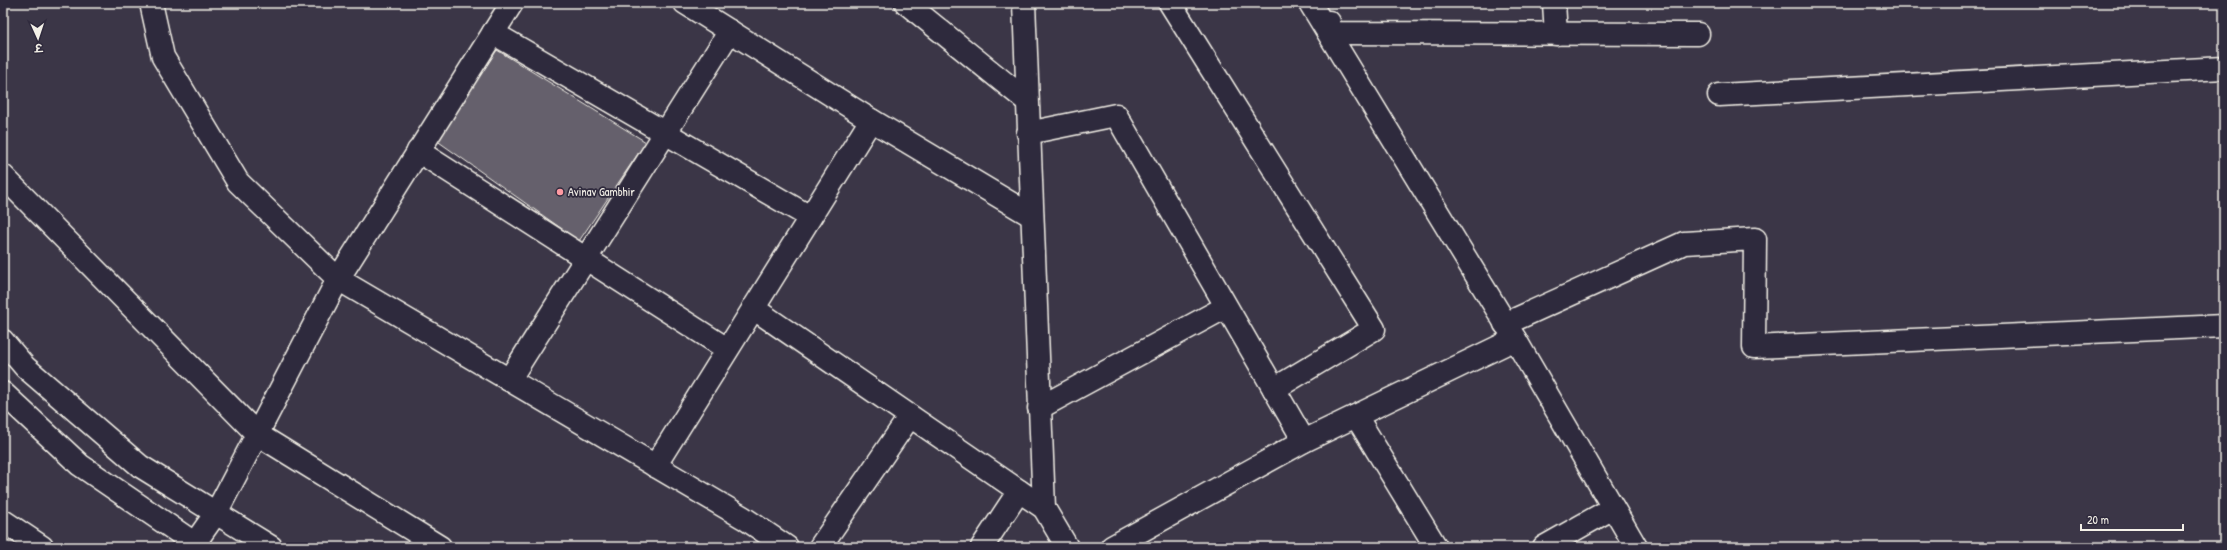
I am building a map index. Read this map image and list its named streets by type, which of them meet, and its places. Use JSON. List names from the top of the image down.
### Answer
{
  "places": ["Avinav Gambhir"],
  "scale_bar": "20 m",
  "north": "bottom"
}
